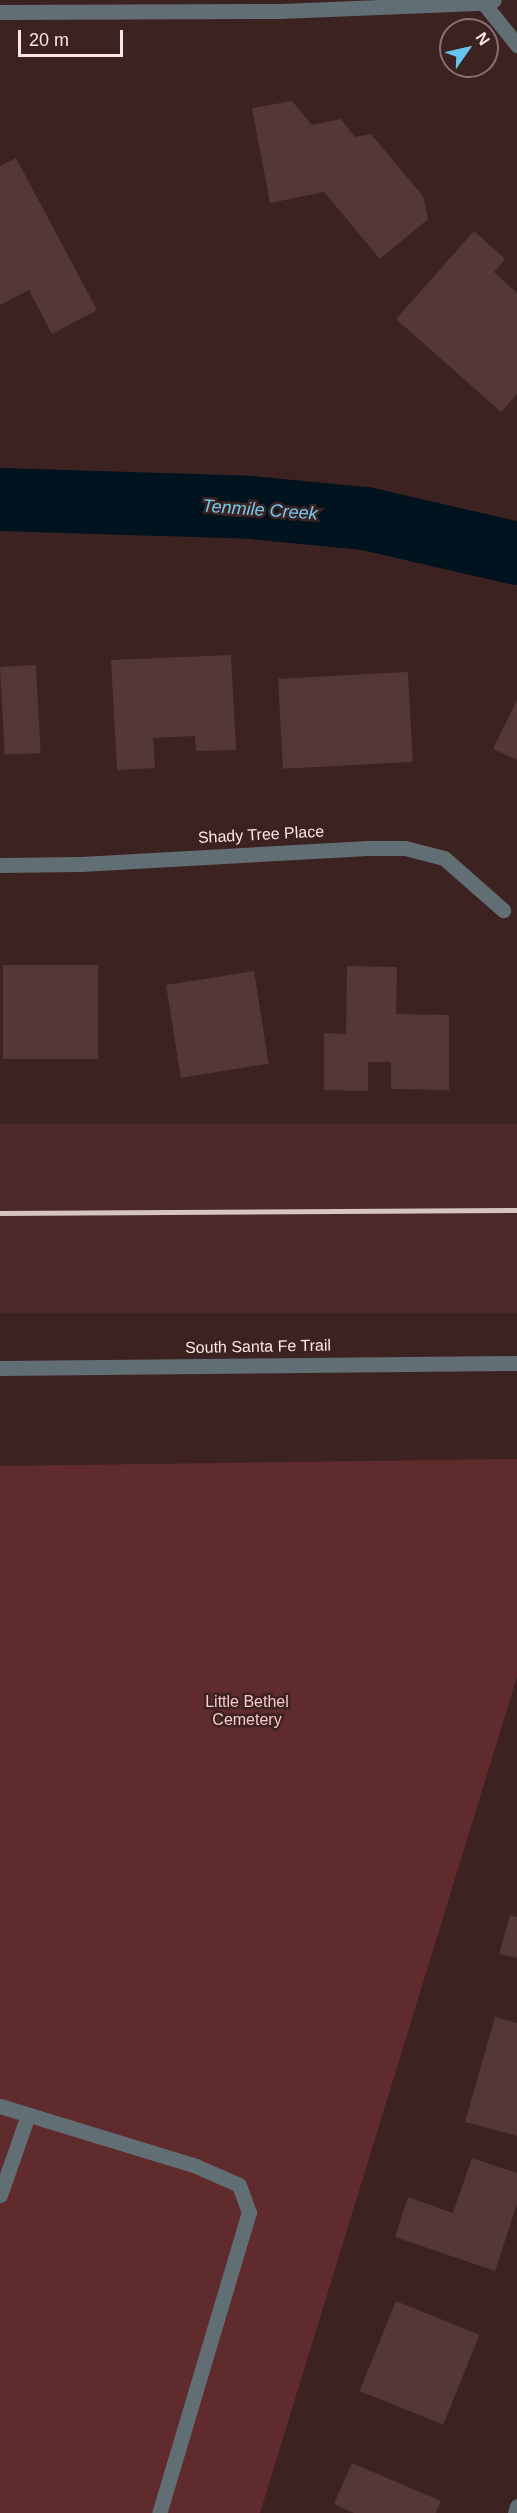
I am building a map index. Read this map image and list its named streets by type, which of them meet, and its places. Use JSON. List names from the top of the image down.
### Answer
{
  "streets": {
    "street": ["Shady Tree Place", "South Santa Fe Trail"]
  },
  "water": ["Tenmile Creek"],
  "parks": ["Little Bethel Cemetery"],
  "scale_bar": "20 m",
  "north": "top right"
}
